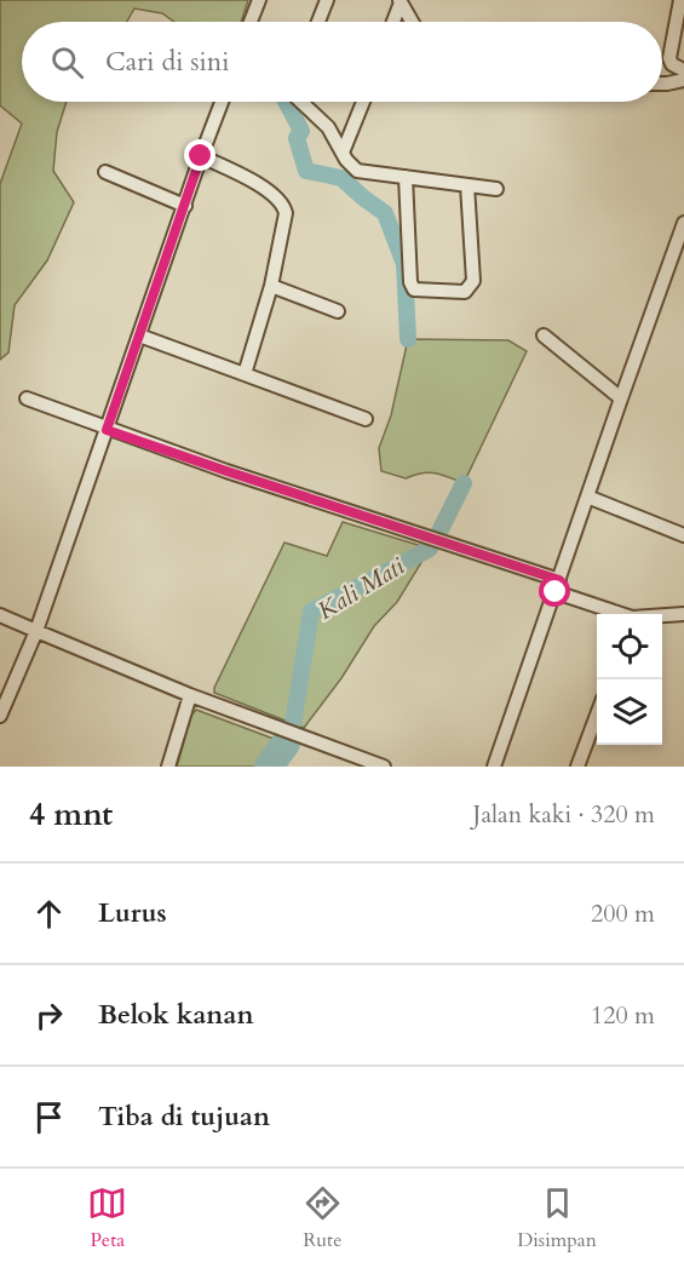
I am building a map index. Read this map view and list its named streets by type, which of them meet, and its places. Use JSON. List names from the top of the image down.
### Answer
{
  "water": ["Kali Mati"],
  "page": {
    "search": "Cari di sini",
    "heading": ["4 mnt", "Jalan kaki · 320 m"],
    "list": [
      ["Lurus", "200 m"],
      ["Belok kanan", "120 m"],
      "Tiba di tujuan"
    ],
    "nav": ["Peta", "Rute", "Disimpan"]
  }
}
